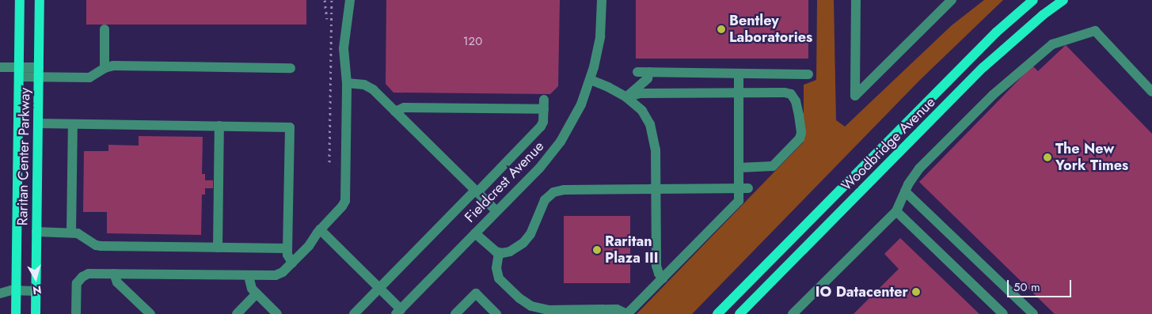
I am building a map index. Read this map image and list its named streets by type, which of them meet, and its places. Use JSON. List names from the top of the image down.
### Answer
{
  "streets": {
    "main road": ["Woodbridge Avenue", "Raritan Center Parkway"],
    "street": ["Fieldcrest Avenue"]
  },
  "places": [
    "Bentley Laboratories",
    "The New York Times",
    "Raritan Plaza III",
    "IO Datacenter"
  ],
  "house_numbers": ["120"],
  "scale_bar": "50 m",
  "north": "bottom"
}
